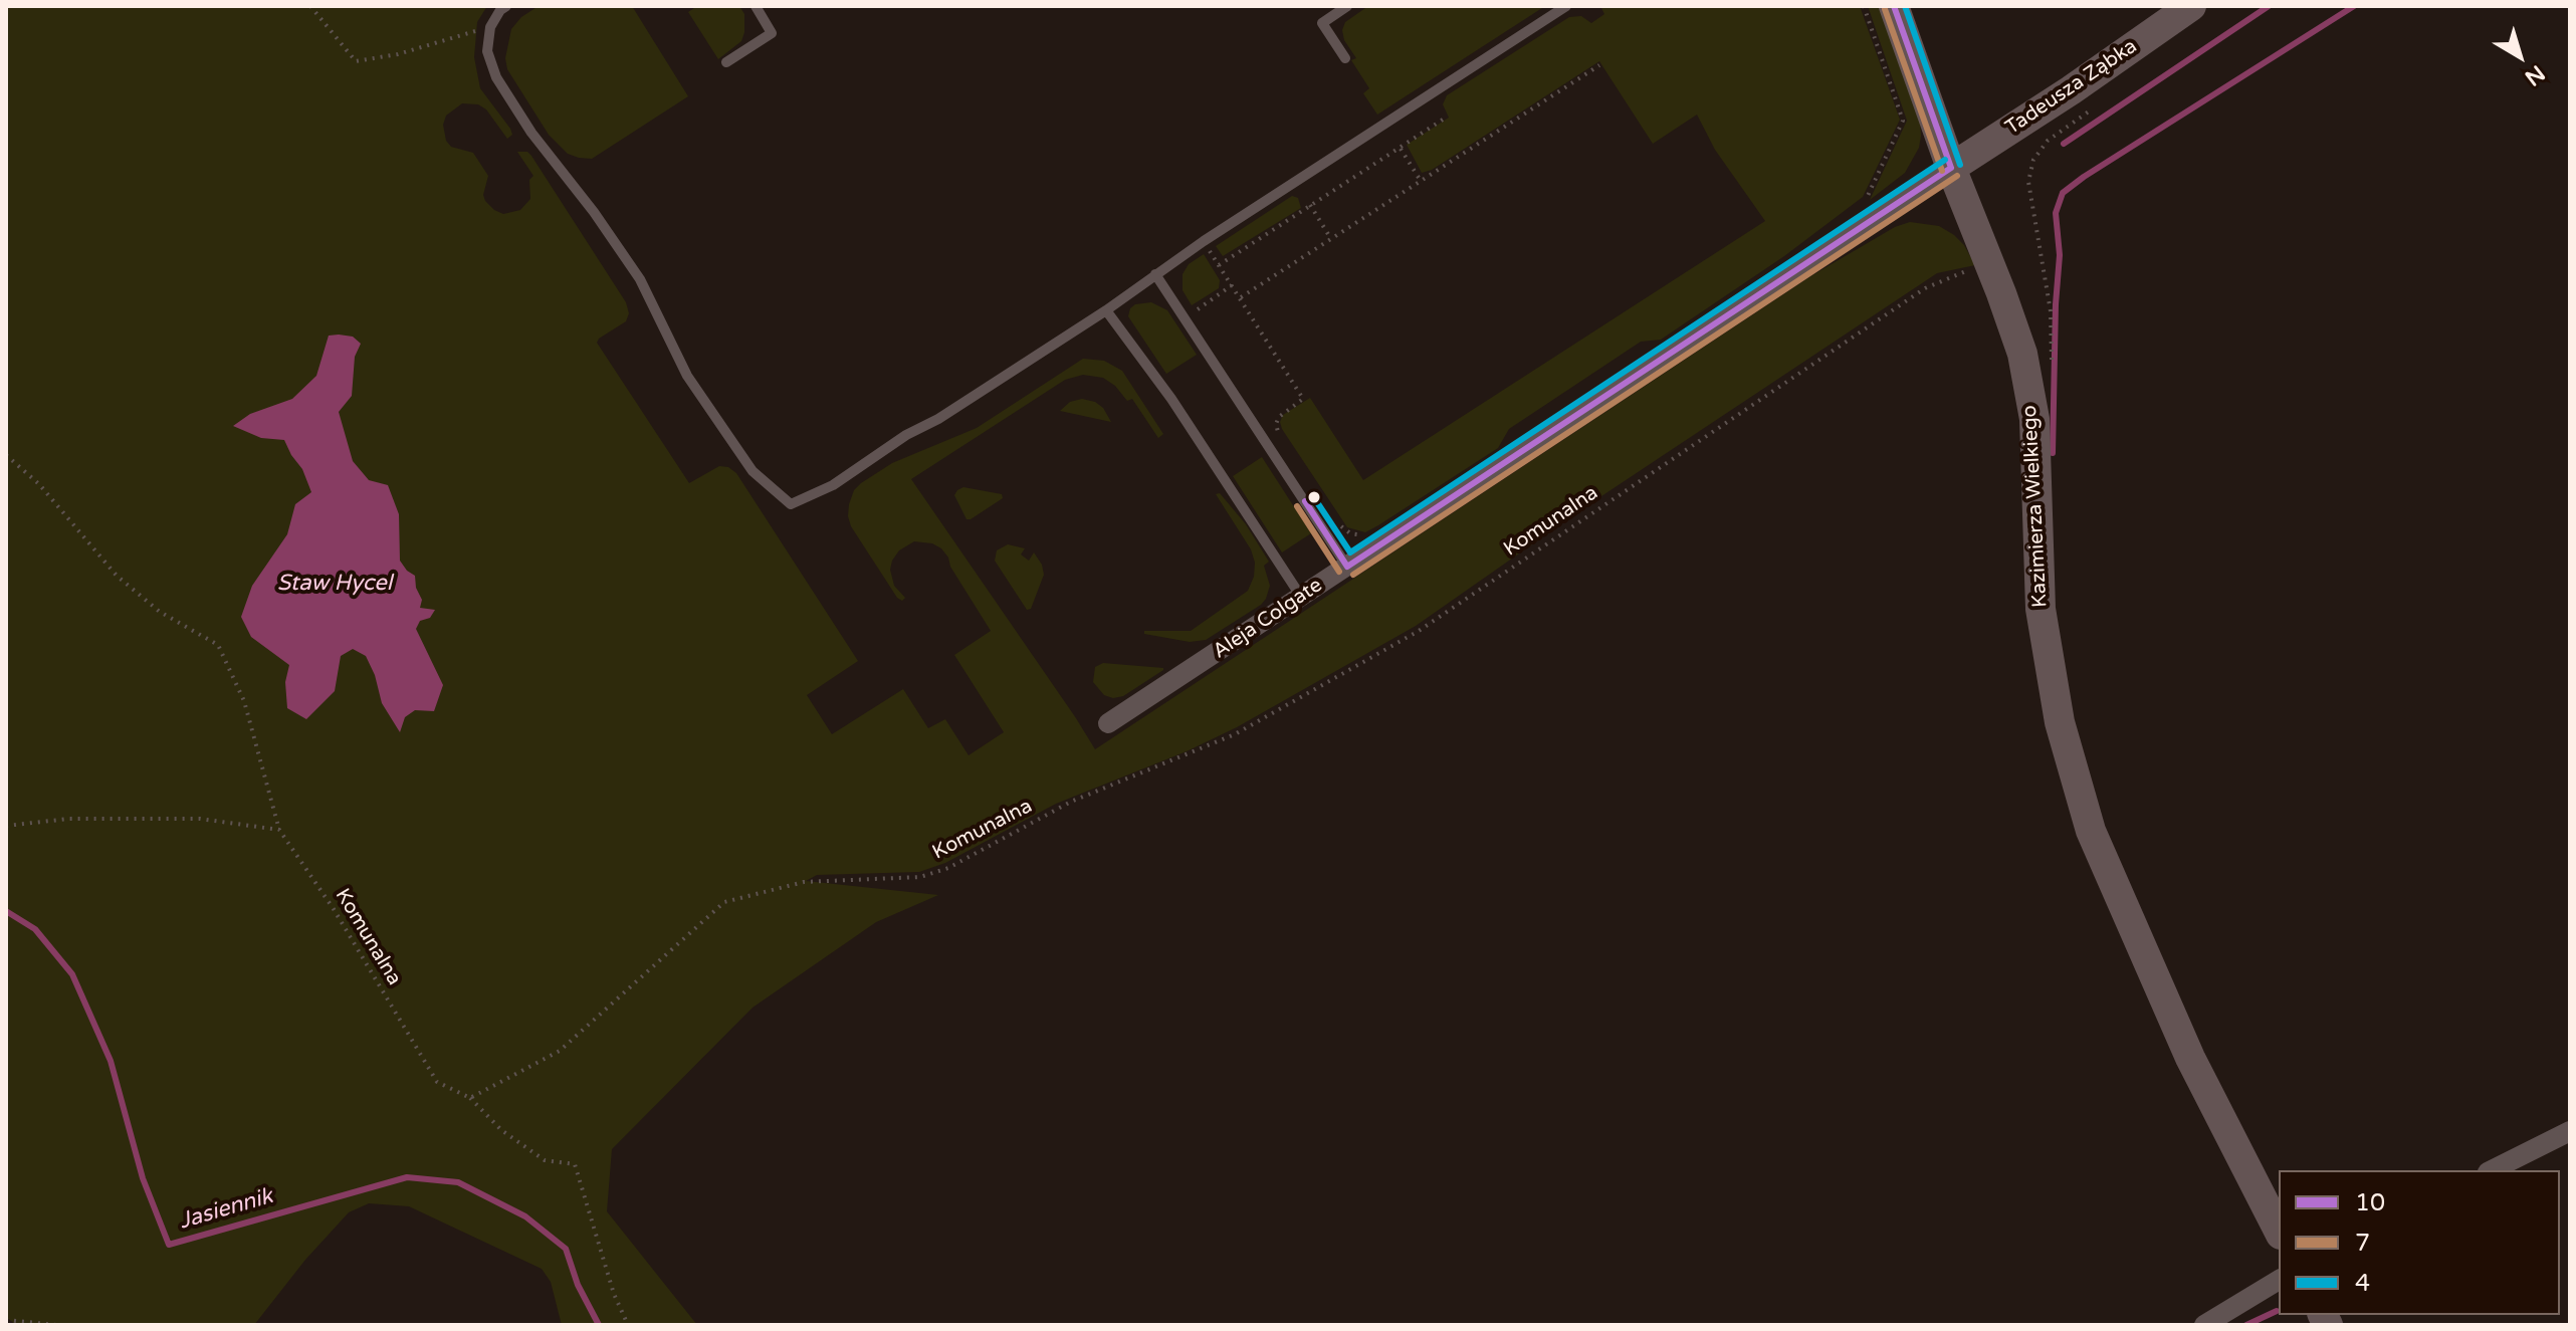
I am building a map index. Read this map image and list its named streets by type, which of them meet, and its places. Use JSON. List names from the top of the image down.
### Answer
{
  "streets": {
    "street": ["Tadeusza Ząbka", "Kazimierza Wielkiego", "Aleja Colgate"],
    "path": ["Komunalna"]
  },
  "crossings": [
    ["Tadeusza Ząbka", "Kazimierza Wielkiego"],
    ["Tadeusza Ząbka", "Aleja Colgate"],
    ["Kazimierza Wielkiego", "Komunalna"],
    ["Kazimierza Wielkiego", "Aleja Colgate"]
  ],
  "water": ["Staw Hycel", "Jasiennik"],
  "lines": ["transit line 10", "transit line 4", "transit line 7"],
  "legend": ["10", "7", "4"],
  "north": "bottom right"
}
